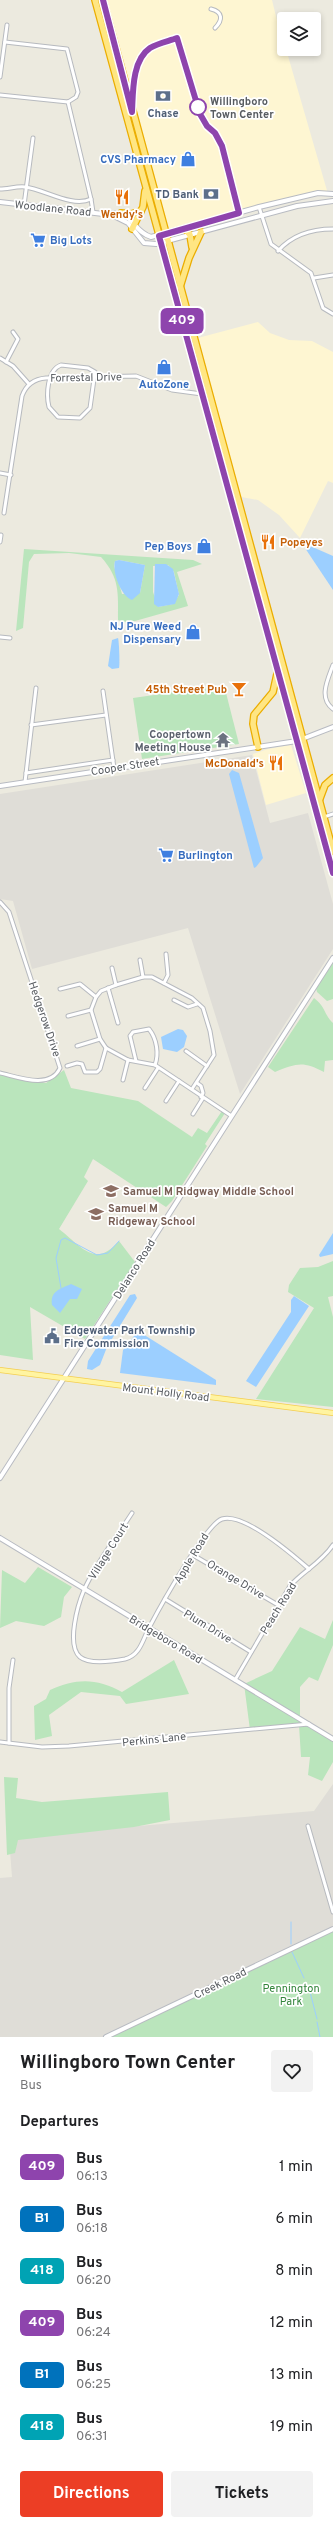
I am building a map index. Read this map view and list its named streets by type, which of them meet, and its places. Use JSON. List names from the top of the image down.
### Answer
{
  "streets": {
    "main road": ["Mount Holly Road"],
    "street": [
      "Woodlane Road",
      "Forrestal Drive",
      "Cooper Street",
      "Hedgerow Drive",
      "Delanco Road",
      "Village Court",
      "Apple Road",
      "Orange Drive",
      "Peach Road",
      "Plum Drive",
      "Bridgeboro Road",
      "Perkins Lane",
      "Creek Road"
    ]
  },
  "crossings": [
    ["Delanco Road", "Mount Holly Road"],
    ["Village Court", "Apple Road"],
    ["Village Court", "Bridgeboro Road"],
    ["Apple Road", "Orange Drive"],
    ["Apple Road", "Peach Road"],
    ["Apple Road", "Plum Drive"],
    ["Apple Road", "Bridgeboro Road"],
    ["Orange Drive", "Peach Road"],
    ["Peach Road", "Plum Drive"],
    ["Peach Road", "Bridgeboro Road"],
    ["Bridgeboro Road", "Perkins Lane"]
  ],
  "parks": ["Pennington Park"],
  "places": {
    "bank": ["Chase", "TD Bank"],
    "other": ["Willingboro Town Center"],
    "shop": [
      "CVS Pharmacy",
      "AutoZone",
      "Pep Boys",
      "NJ Pure Weed Dispensary"
    ],
    "restaurant": ["Wendy's", "Popeyes", "McDonald's"],
    "supermarket": ["Big Lots", "Burlington"],
    "bar": ["45th Street Pub"],
    "temple": ["Coopertown Meeting House"],
    "school or university": ["Samuel M Ridgway Middle School", "Samuel M Ridgeway School"],
    "public building": ["Edgewater Park Township Fire Commission"]
  },
  "lines": ["bus line 409"],
  "page": {
    "on_map": "409",
    "heading": [
      ["Willingboro Town Center", "Bus"],
      "Departures"
    ],
    "list": [
      {
        "mark": "409",
        "name": "Bus",
        "note": "06:13",
        "value": "1 min"
      },
      {
        "mark": "B1",
        "name": "Bus",
        "note": "06:18",
        "value": "6 min"
      },
      {
        "mark": "418",
        "name": "Bus",
        "note": "06:20",
        "value": "8 min"
      },
      {
        "mark": "409",
        "name": "Bus",
        "note": "06:24",
        "value": "12 min"
      },
      {
        "mark": "B1",
        "name": "Bus",
        "note": "06:25",
        "value": "13 min"
      },
      {
        "mark": "418",
        "name": "Bus",
        "note": "06:31",
        "value": "19 min"
      }
    ],
    "buttons": ["Directions", "Tickets"]
  }
}
